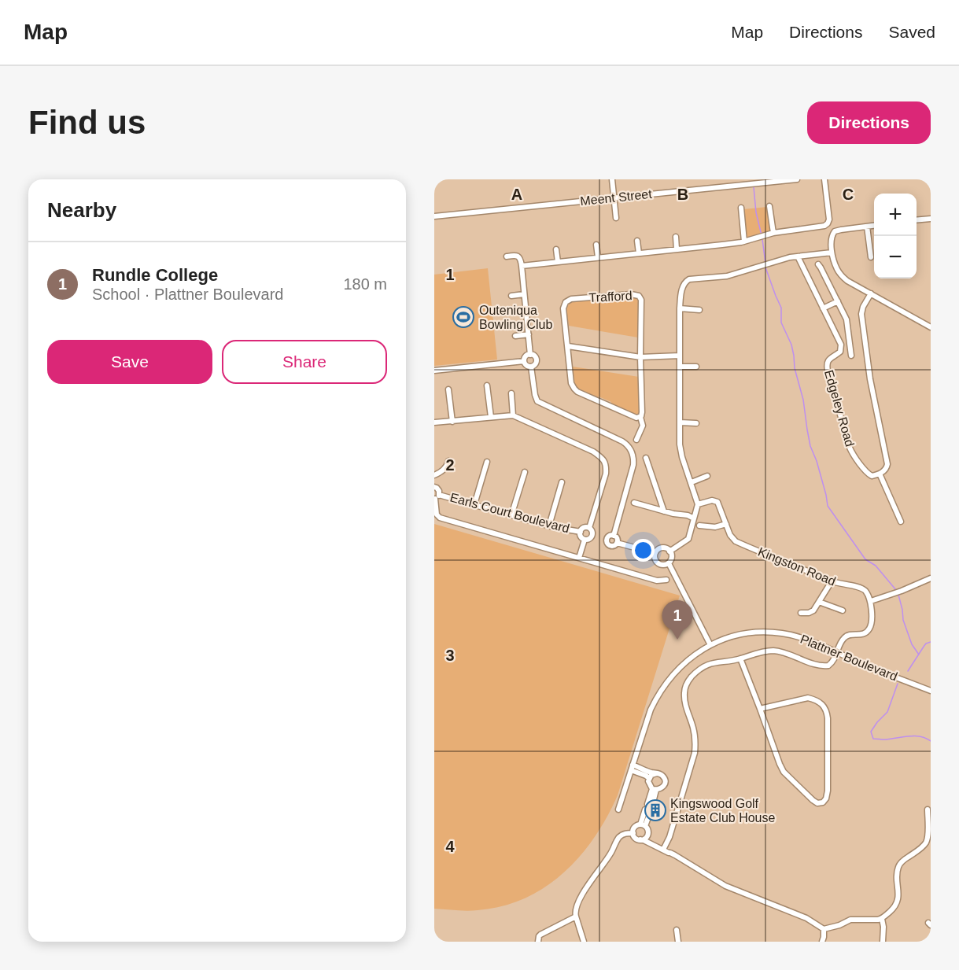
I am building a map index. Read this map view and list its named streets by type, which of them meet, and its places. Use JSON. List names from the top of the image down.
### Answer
{
  "streets": {
    "street": [
      "Meent Street",
      "Trafford",
      "Edgeley Road",
      "Earls Court Boulevard",
      "Kingston Road",
      "Plattner Boulevard"
    ]
  },
  "places": {
    "sports": ["Outeniqua Bowling Club"],
    "building": ["Kingswood Golf Estate Club House"]
  },
  "page": {
    "header": "Map",
    "nav": ["Map", "Directions", "Saved"],
    "buttons": [
      "Directions",
      ["Save", "Share"]
    ],
    "title": "Find us",
    "heading": "Nearby",
    "map_buttons": ["+", "−"],
    "list": [
      {
        "mark": "1",
        "name": "Rundle College",
        "note": "School · Plattner Boulevard",
        "value": "180 m"
      }
    ],
    "pins": "1"
  },
  "grid": {
    "columns": ["A", "B", "C"],
    "rows": [
      "1",
      "2",
      "3",
      "4"
    ]
  }
}
